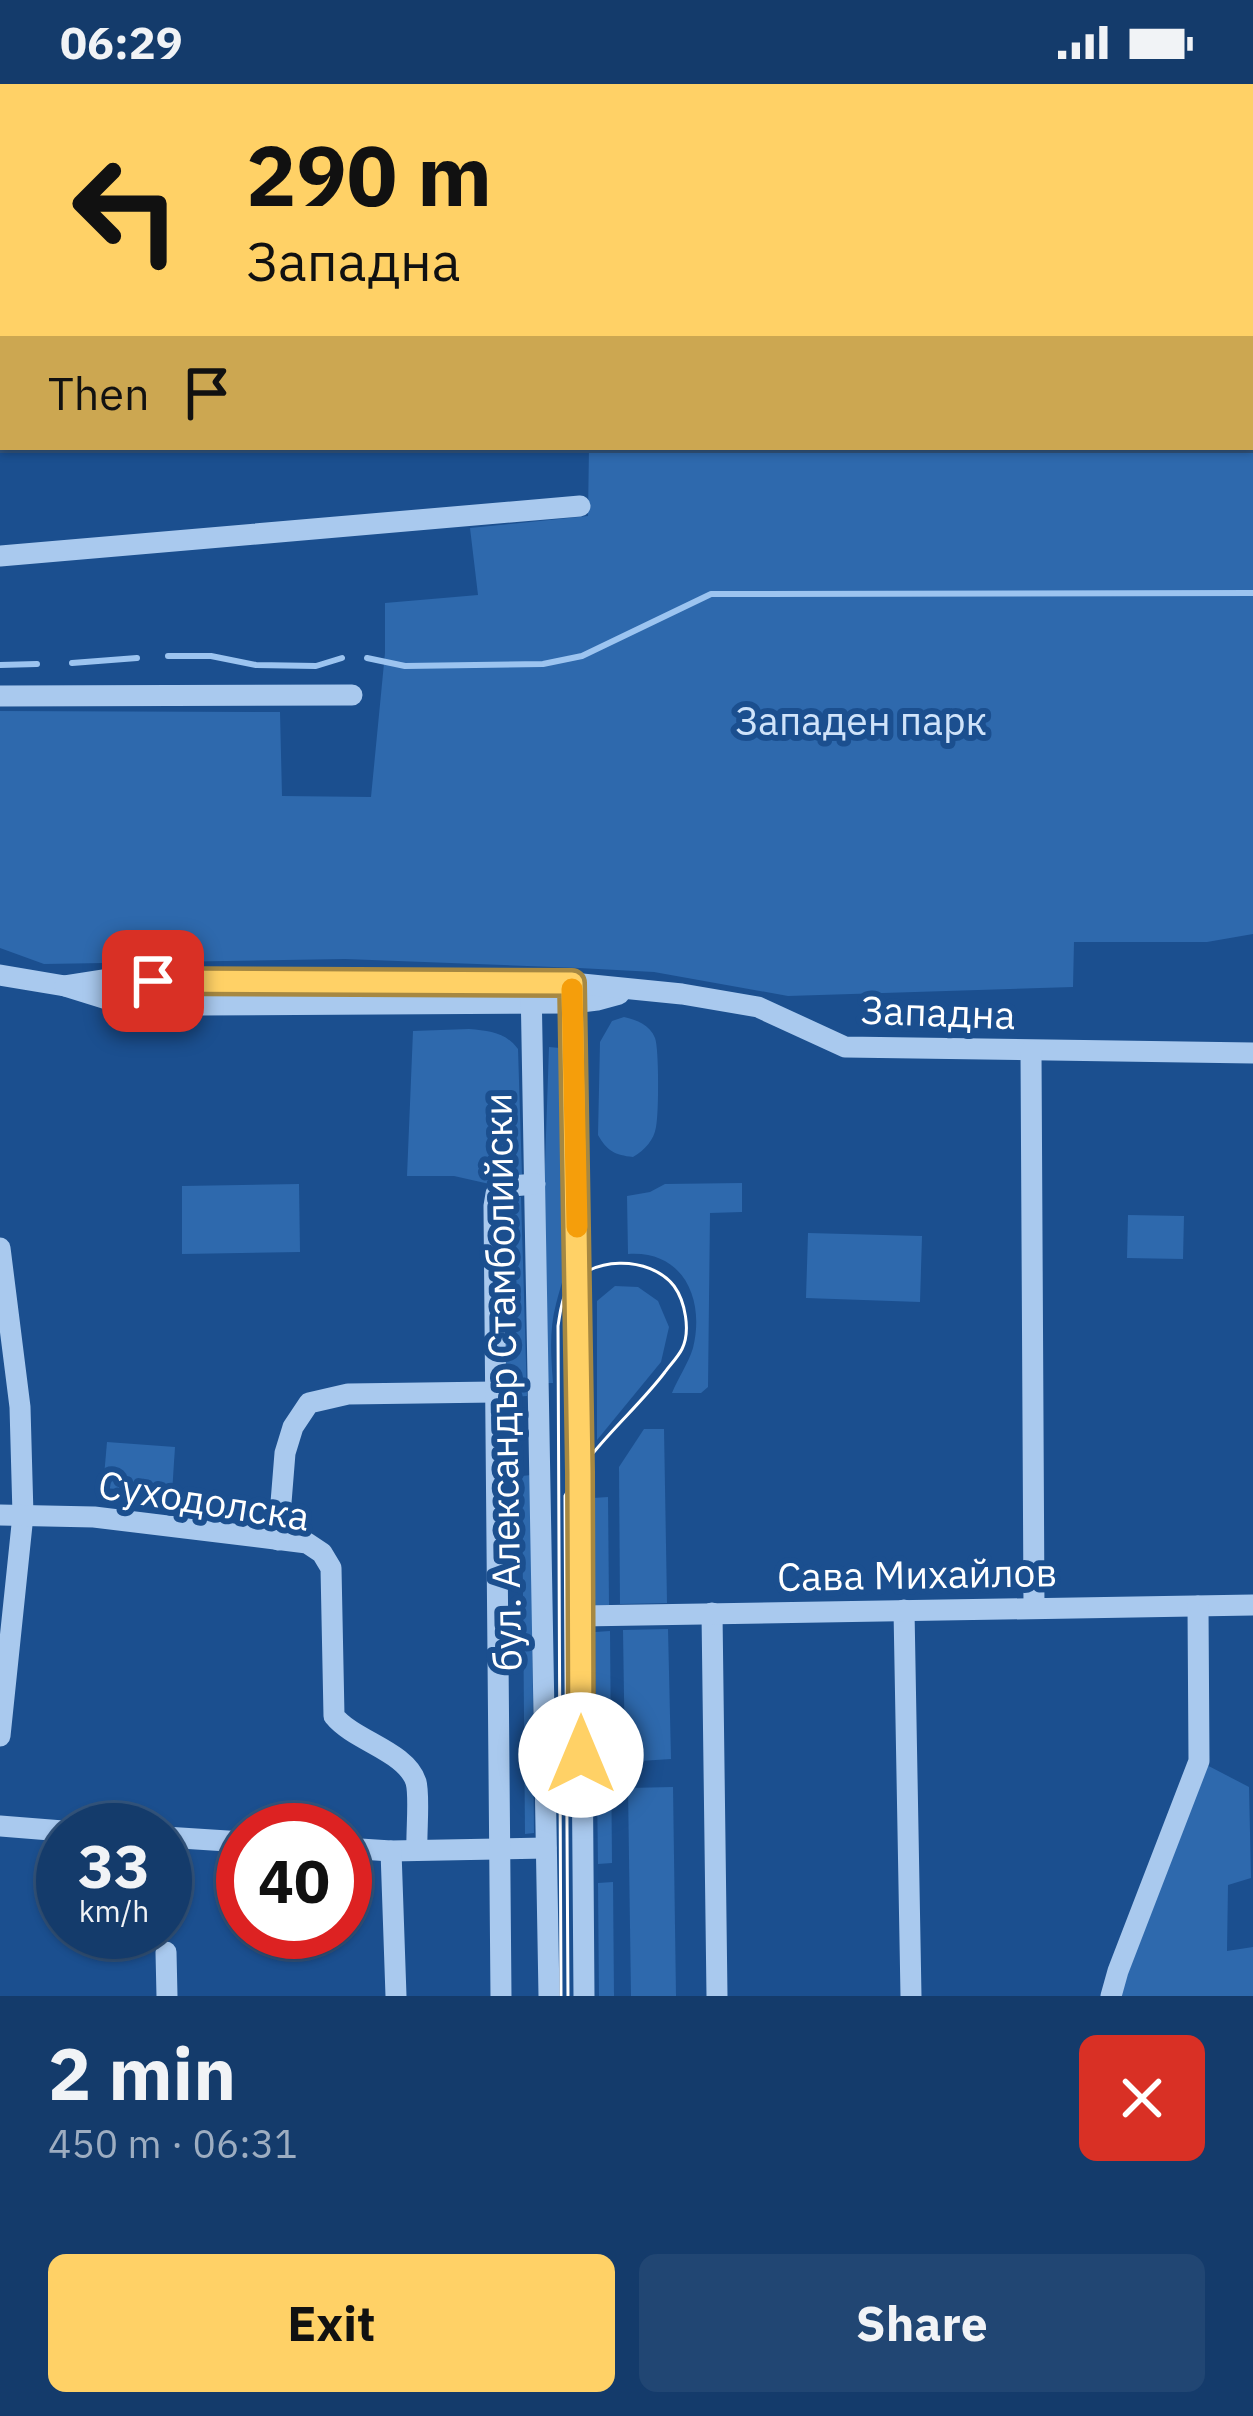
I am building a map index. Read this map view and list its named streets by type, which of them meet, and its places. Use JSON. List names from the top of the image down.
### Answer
{
  "streets": {
    "street": [
      "Западна",
      "бул. Александър Стамболийски",
      "Суходолска",
      "Сава Михайлов"
    ]
  },
  "crossings": [
    ["Западна", "бул. Александър Стамболийски"],
    ["бул. Александър Стамболийски", "Сава Михайлов"]
  ],
  "parks": ["Западен парк"],
  "page": {
    "status": "06:29",
    "turn": ["290 m", "Западна"],
    "then": "Then",
    "speed": "33 km/h",
    "limit": "40",
    "heading": ["2 min", "450 m · 06:31"],
    "buttons": ["Exit", "Share"]
  }
}
